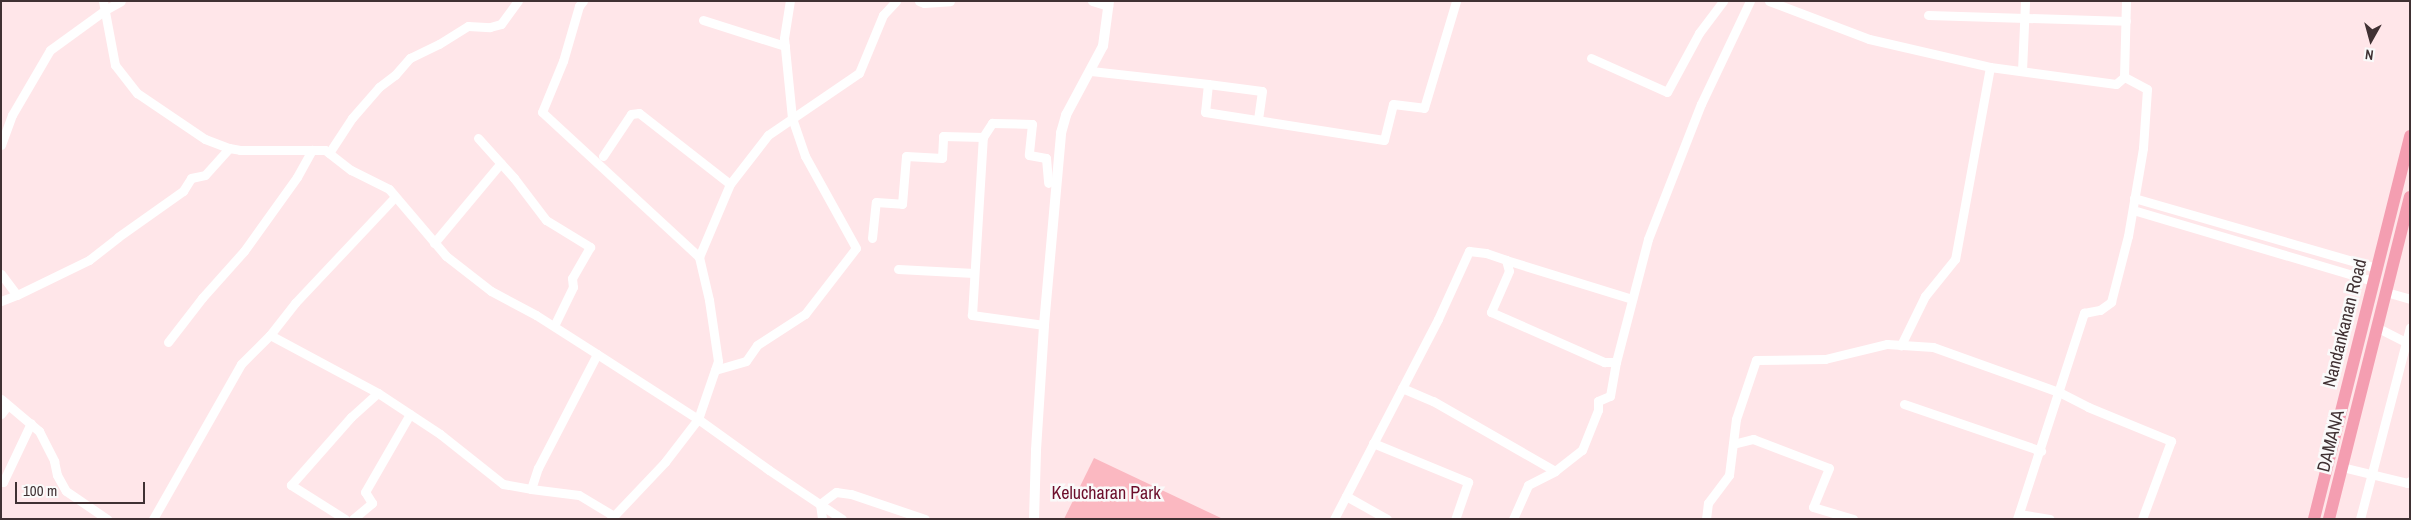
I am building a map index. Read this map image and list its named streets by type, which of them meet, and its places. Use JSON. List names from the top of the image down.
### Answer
{
  "streets": {
    "main road": ["Nandankanan Road", "DAMANA"]
  },
  "parks": ["Kelucharan Park"],
  "scale_bar": "100 m",
  "north": "bottom"
}
